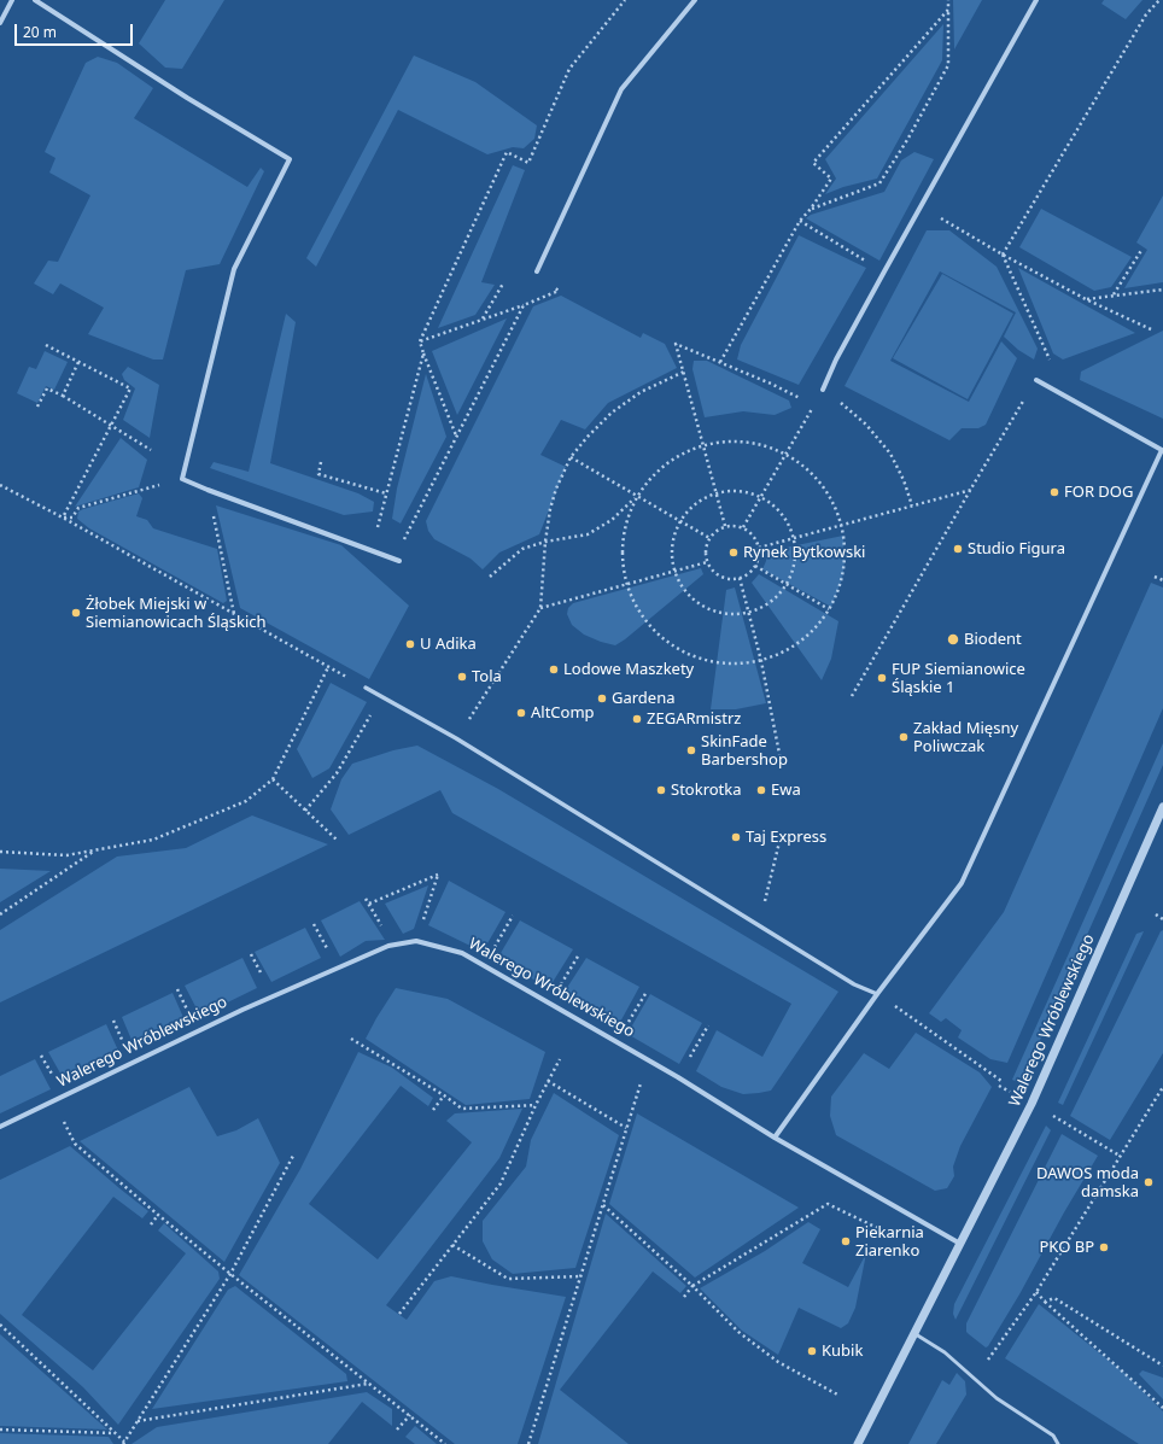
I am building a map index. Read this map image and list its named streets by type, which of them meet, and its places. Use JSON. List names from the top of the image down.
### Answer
{
  "streets": {
    "street": ["Walerego Wróblewskiego"]
  },
  "places": [
    "FOR DOG",
    "Studio Figura",
    "Rynek Bytkowski",
    "Żłobek Miejski w Siemianowicach Śląskich",
    "Biodent",
    "U Adika",
    "Lodowe Maszkety",
    "Tola",
    "FUP Siemianowice Śląskie 1",
    "Gardena",
    "AltComp",
    "ZEGARmistrz",
    "Zakład Mięsny Poliwczak",
    "SkinFade Barbershop",
    "Stokrotka",
    "Ewa",
    "Taj Express",
    "DAWOS moda damska",
    "Piekarnia Ziarenko",
    "PKO BP",
    "Kubik"
  ],
  "scale_bar": "20 m"
}
